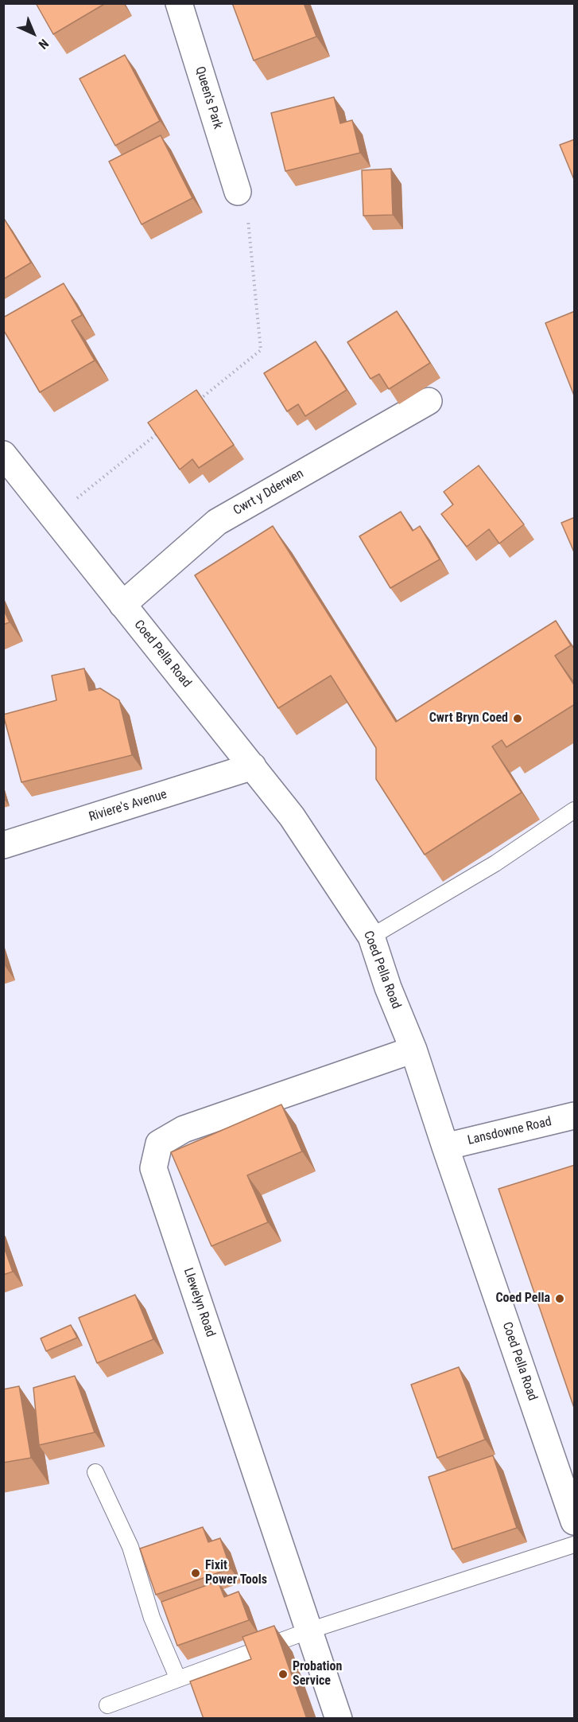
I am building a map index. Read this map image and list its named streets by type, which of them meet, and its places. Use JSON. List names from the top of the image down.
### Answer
{
  "streets": {
    "street": [
      "Queen's Park",
      "Cwrt y Dderwen",
      "Coed Pella Road",
      "Riviere's Avenue",
      "Lansdowne Road",
      "Llewelyn Road"
    ]
  },
  "crossings": [
    ["Cwrt y Dderwen", "Coed Pella Road"],
    ["Coed Pella Road", "Riviere's Avenue"],
    ["Coed Pella Road", "Lansdowne Road"],
    ["Coed Pella Road", "Llewelyn Road"]
  ],
  "places": [
    "Cwrt Bryn Coed",
    "Coed Pella",
    "Fixit Power Tools",
    "Probation Service"
  ],
  "north": "bottom right"
}
